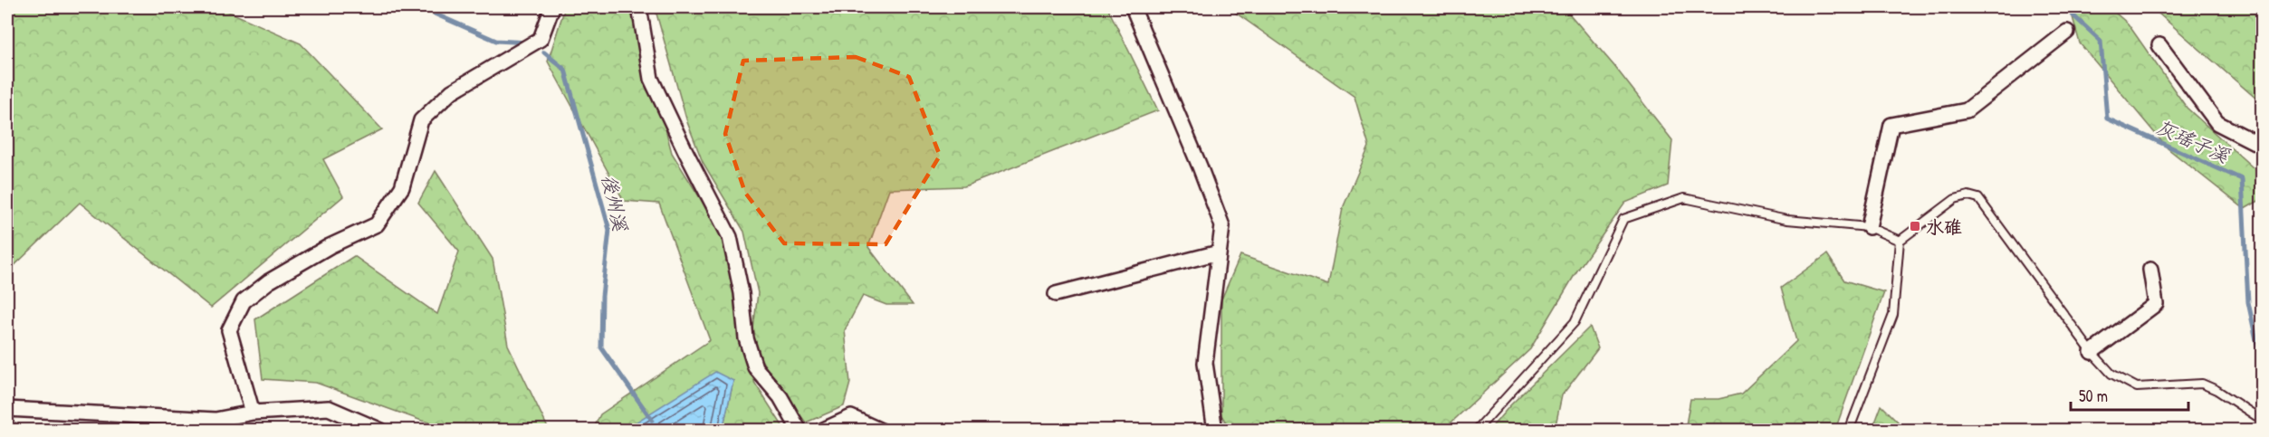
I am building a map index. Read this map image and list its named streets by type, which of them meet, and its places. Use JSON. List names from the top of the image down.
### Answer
{
  "water": ["灰瑤子溪", "後州溪"],
  "places": {
    "transit": ["水碓"]
  },
  "scale_bar": "50 m"
}
